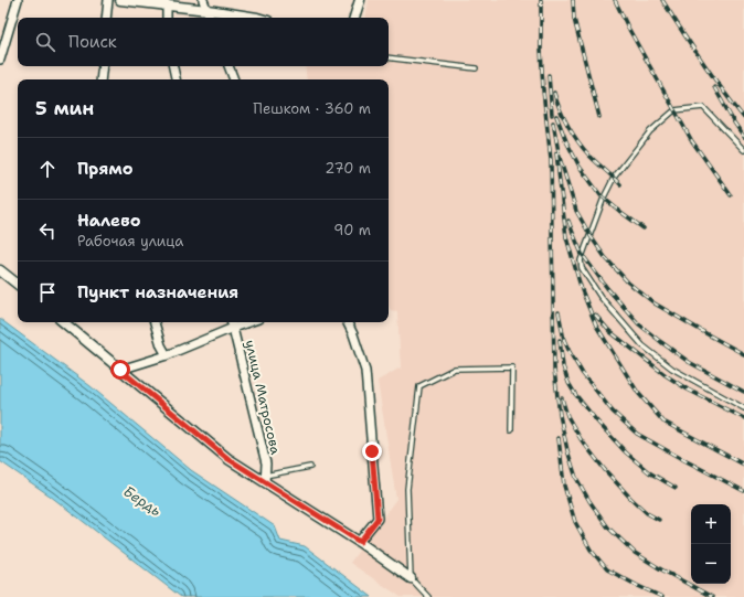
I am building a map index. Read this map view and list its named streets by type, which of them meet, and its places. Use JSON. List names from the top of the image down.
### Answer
{
  "streets": {
    "street": ["улица Матросова"]
  },
  "water": ["Бердь"],
  "page": {
    "search": "Поиск",
    "heading": ["5 мин", "Пешком · 360 m"],
    "list": [
      ["Прямо", "270 m"],
      ["Налево", "Рабочая улица", "90 m"],
      "Пункт назначения"
    ],
    "map_buttons": ["+", "−"]
  }
}
